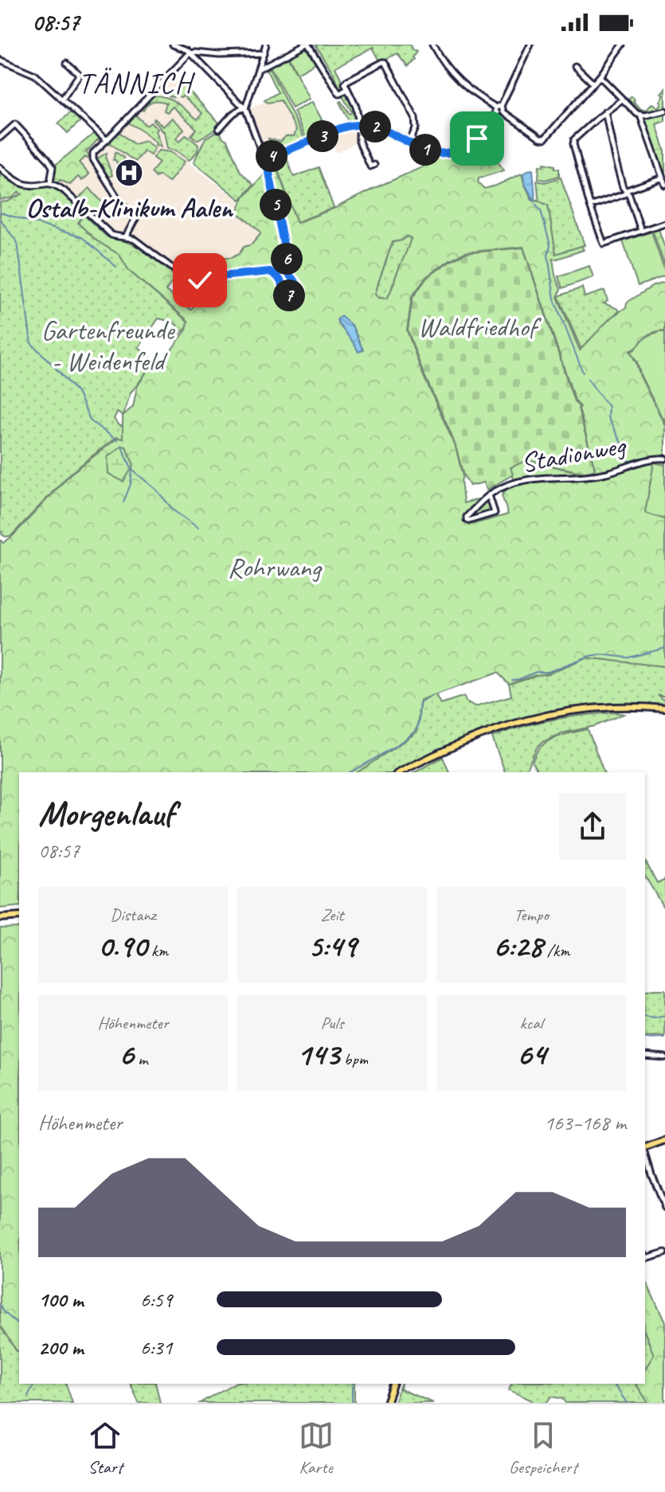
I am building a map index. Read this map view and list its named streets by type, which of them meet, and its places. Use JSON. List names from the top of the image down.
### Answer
{
  "streets": {
    "street": ["Stadionweg"]
  },
  "districts": ["TÄNNICH"],
  "parks": ["Waldfriedhof", "Gartenfreunde - Weidenfeld", "Rohrwang"],
  "places": {
    "hospital": ["Ostalb-Klinikum Aalen"]
  },
  "page": {
    "status": "08:57",
    "pins": [
      "2",
      "3",
      "1",
      "4",
      "5",
      "6",
      "7"
    ],
    "heading": ["Morgenlauf", "08:57"],
    "stats": [
      ["Distanz", "0.90 km"],
      ["Zeit", "5:49"],
      ["Tempo", "6:28 /km"],
      ["Höhenmeter", "6 m"],
      ["Puls", "143 bpm"],
      ["kcal", "64"]
    ],
    "chart": ["Höhenmeter", "163–168 m"],
    "list": [
      {
        "name": "100 m",
        "note": "6:59"
      },
      {
        "name": "200 m",
        "note": "6:31"
      }
    ],
    "tabs": ["Start", "Karte", "Gespeichert"]
  }
}
